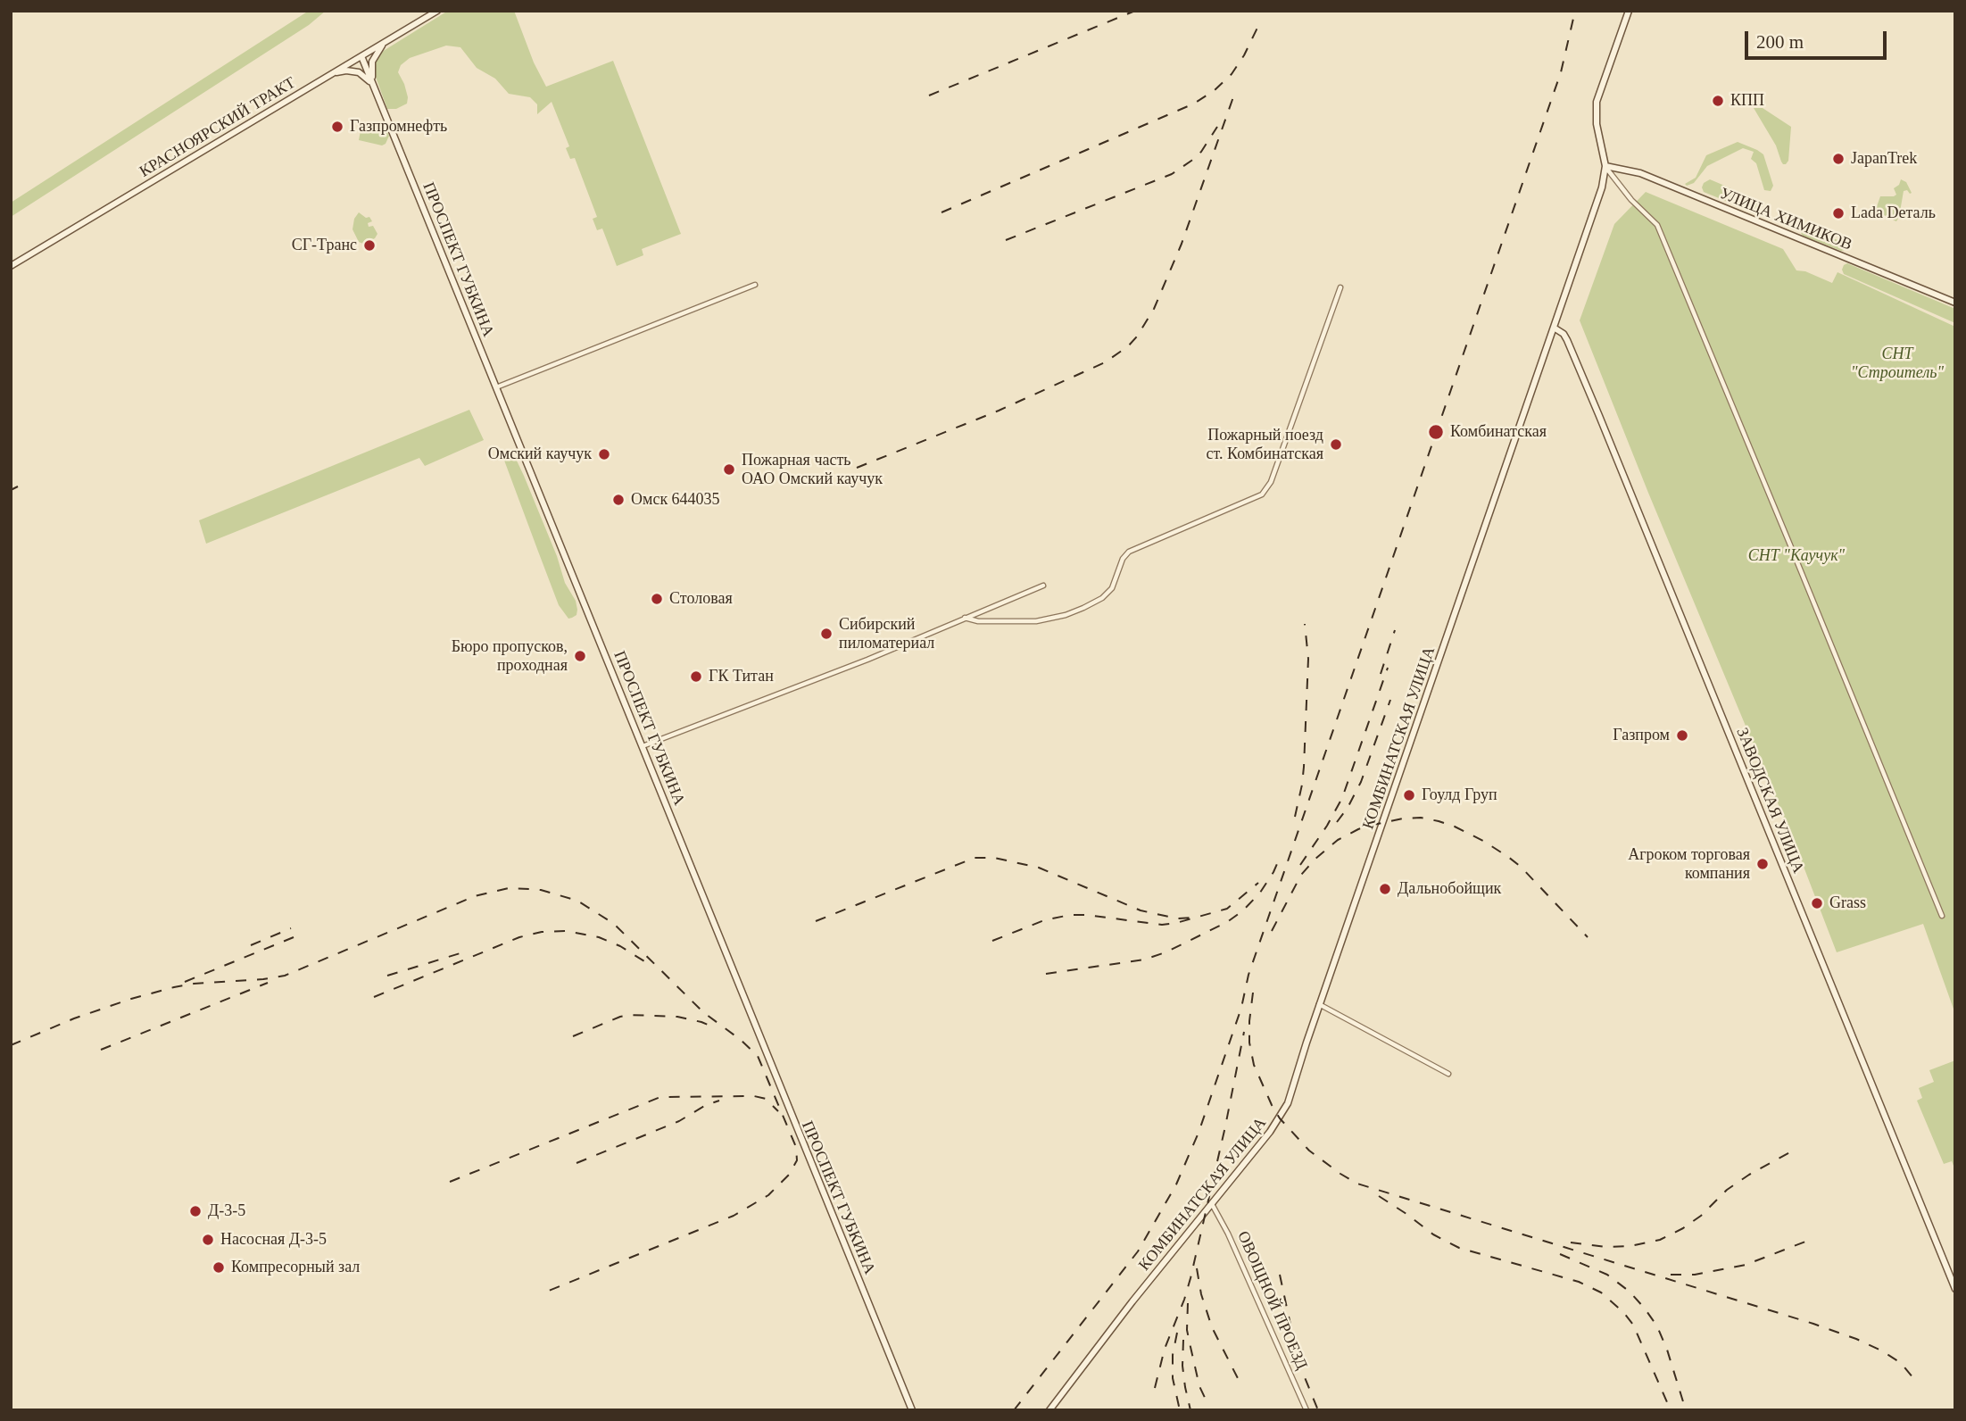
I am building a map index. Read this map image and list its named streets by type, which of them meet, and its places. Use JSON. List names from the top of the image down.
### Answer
{
  "streets": {
    "main road": [
      "КРАСНОЯРСКИЙ ТРАКТ",
      "УЛИЦА ХИМИКОВ",
      "ПРОСПЕКТ ГУБКИНА",
      "КОМБИНАТСКАЯ УЛИЦА",
      "ЗАВОДСКАЯ УЛИЦА"
    ],
    "street": ["ОВОЩНОЙ ПРОЕЗД"]
  },
  "crossings": [
    ["КРАСНОЯРСКИЙ ТРАКТ", "ПРОСПЕКТ ГУБКИНА"],
    ["УЛИЦА ХИМИКОВ", "КОМБИНАТСКАЯ УЛИЦА"],
    ["КОМБИНАТСКАЯ УЛИЦА", "ЗАВОДСКАЯ УЛИЦА"],
    ["КОМБИНАТСКАЯ УЛИЦА", "ОВОЩНОЙ ПРОЕЗД"]
  ],
  "parks": ["СНТ \"Строитель\"", "СНТ \"Каучук\""],
  "places": [
    "КПП",
    "Газпромнефть",
    "JapanTrek",
    "Lada Dеталь",
    "СГ-Транс",
    "Комбинатская",
    "Пожарный поезд ст. Комбинатская",
    "Омский каучук",
    "Пожарная часть ОАО Омский каучук",
    "Омск 644035",
    "Столовая",
    "Сибирский пиломатериал",
    "Бюро пропусков, проходная",
    "ГК Титан",
    "Газпром",
    "Гоулд Груп",
    "Агроком торговая компания",
    "Дальнобойщик",
    "Grass",
    "Д-3-5",
    "Насосная Д-3-5",
    "Компресорный зал"
  ],
  "scale_bar": "200 m"
}
